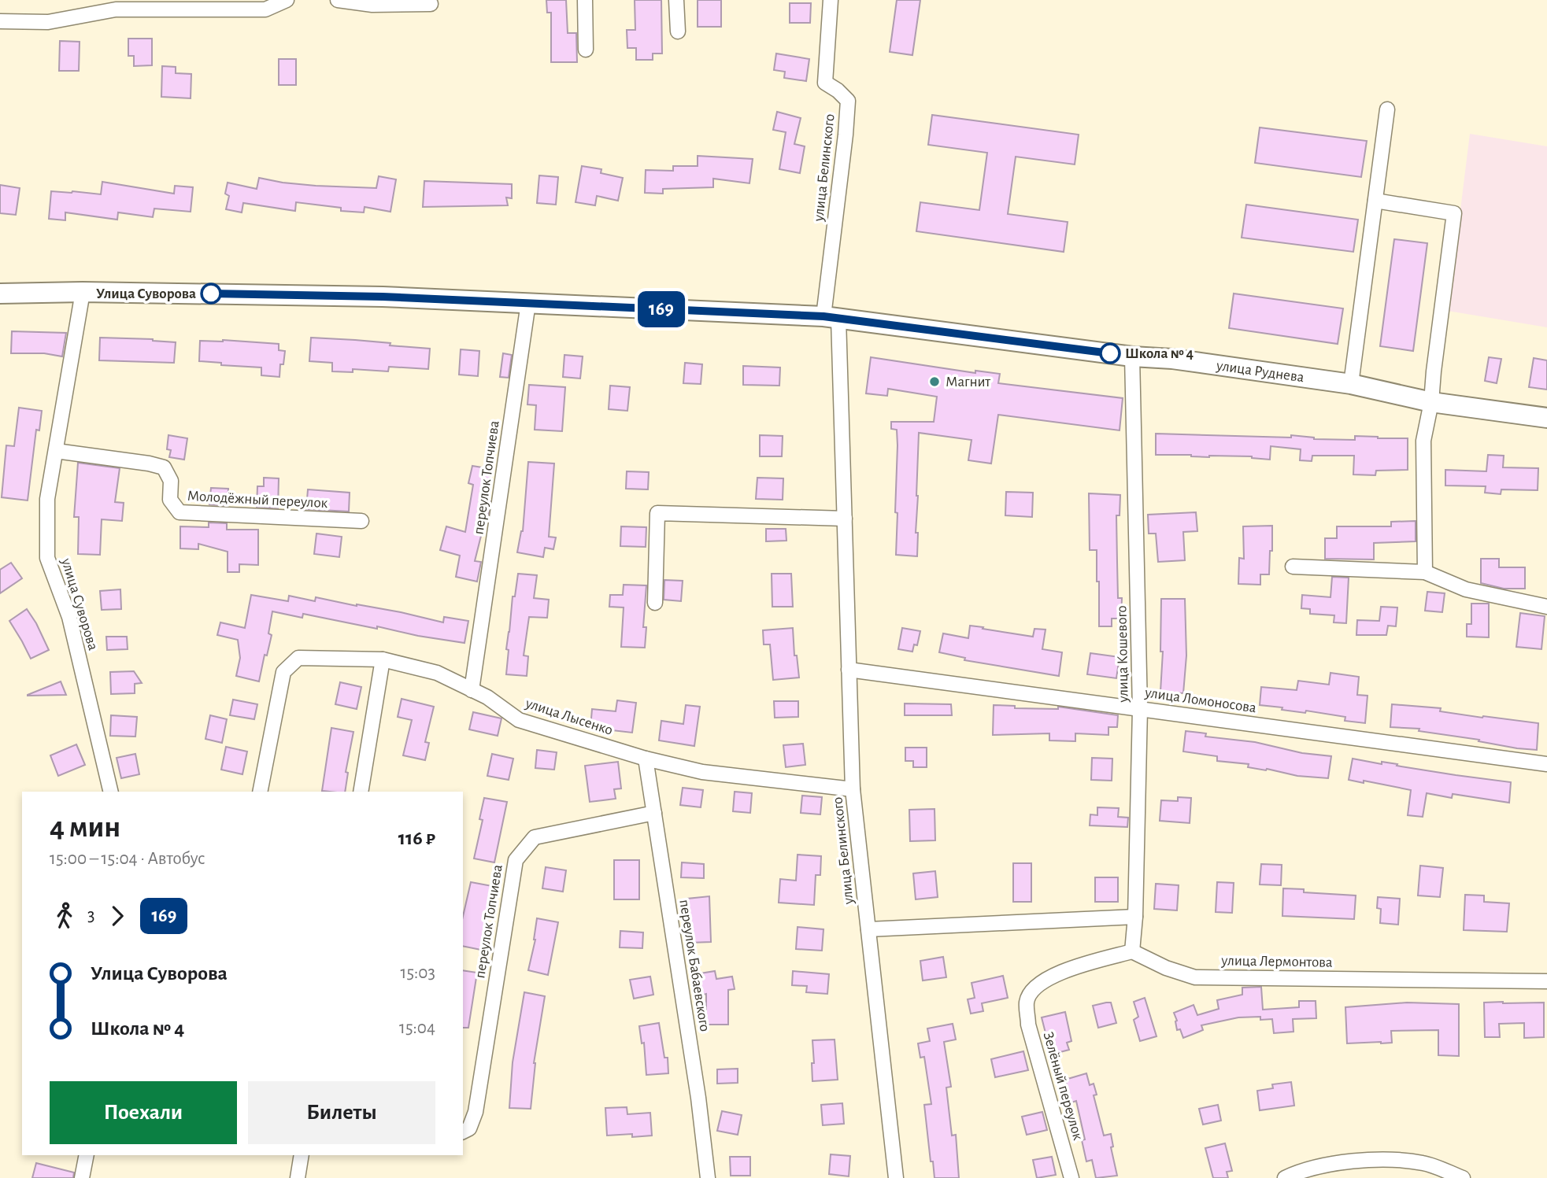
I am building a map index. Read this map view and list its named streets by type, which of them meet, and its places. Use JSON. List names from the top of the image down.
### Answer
{
  "streets": {
    "street": [
      "улица Белинского",
      "улица Руднева",
      "переулок Топчиева",
      "Молодёжный переулок",
      "улица Суворова",
      "улица Кошевого",
      "улица Ломоносова",
      "улица Лысенко",
      "улица Лермонтова",
      "переулок Бабаевского",
      "Зелёный переулок"
    ]
  },
  "crossings": [
    ["улица Белинского", "улица Руднева"],
    ["улица Белинского", "улица Ломоносова"],
    ["улица Белинского", "улица Лысенко"],
    ["улица Руднева", "переулок Топчиева"],
    ["улица Руднева", "улица Суворова"],
    ["улица Руднева", "улица Кошевого"],
    ["переулок Топчиева", "улица Лысенко"],
    ["переулок Топчиева", "переулок Бабаевского"],
    ["Молодёжный переулок", "улица Суворова"],
    ["улица Кошевого", "улица Ломоносова"],
    ["улица Кошевого", "улица Лермонтова"],
    ["улица Кошевого", "Зелёный переулок"],
    ["улица Лысенко", "переулок Бабаевского"],
    ["улица Лермонтова", "Зелёный переулок"]
  ],
  "places": ["Улица Суворова", "Школа № 4", "Магнит"],
  "lines": ["bus line 169"],
  "page": {
    "on_map": "169",
    "heading": ["4 мин", "15:00 – 15:04 · Автобус", "116 ₽"],
    "legs": ["3", "169"],
    "list": [
      {
        "name": "Улица Суворова",
        "value": "15:03"
      },
      {
        "name": "Школа № 4",
        "value": "15:04"
      }
    ],
    "buttons": ["Поехали", "Билеты"]
  }
}
